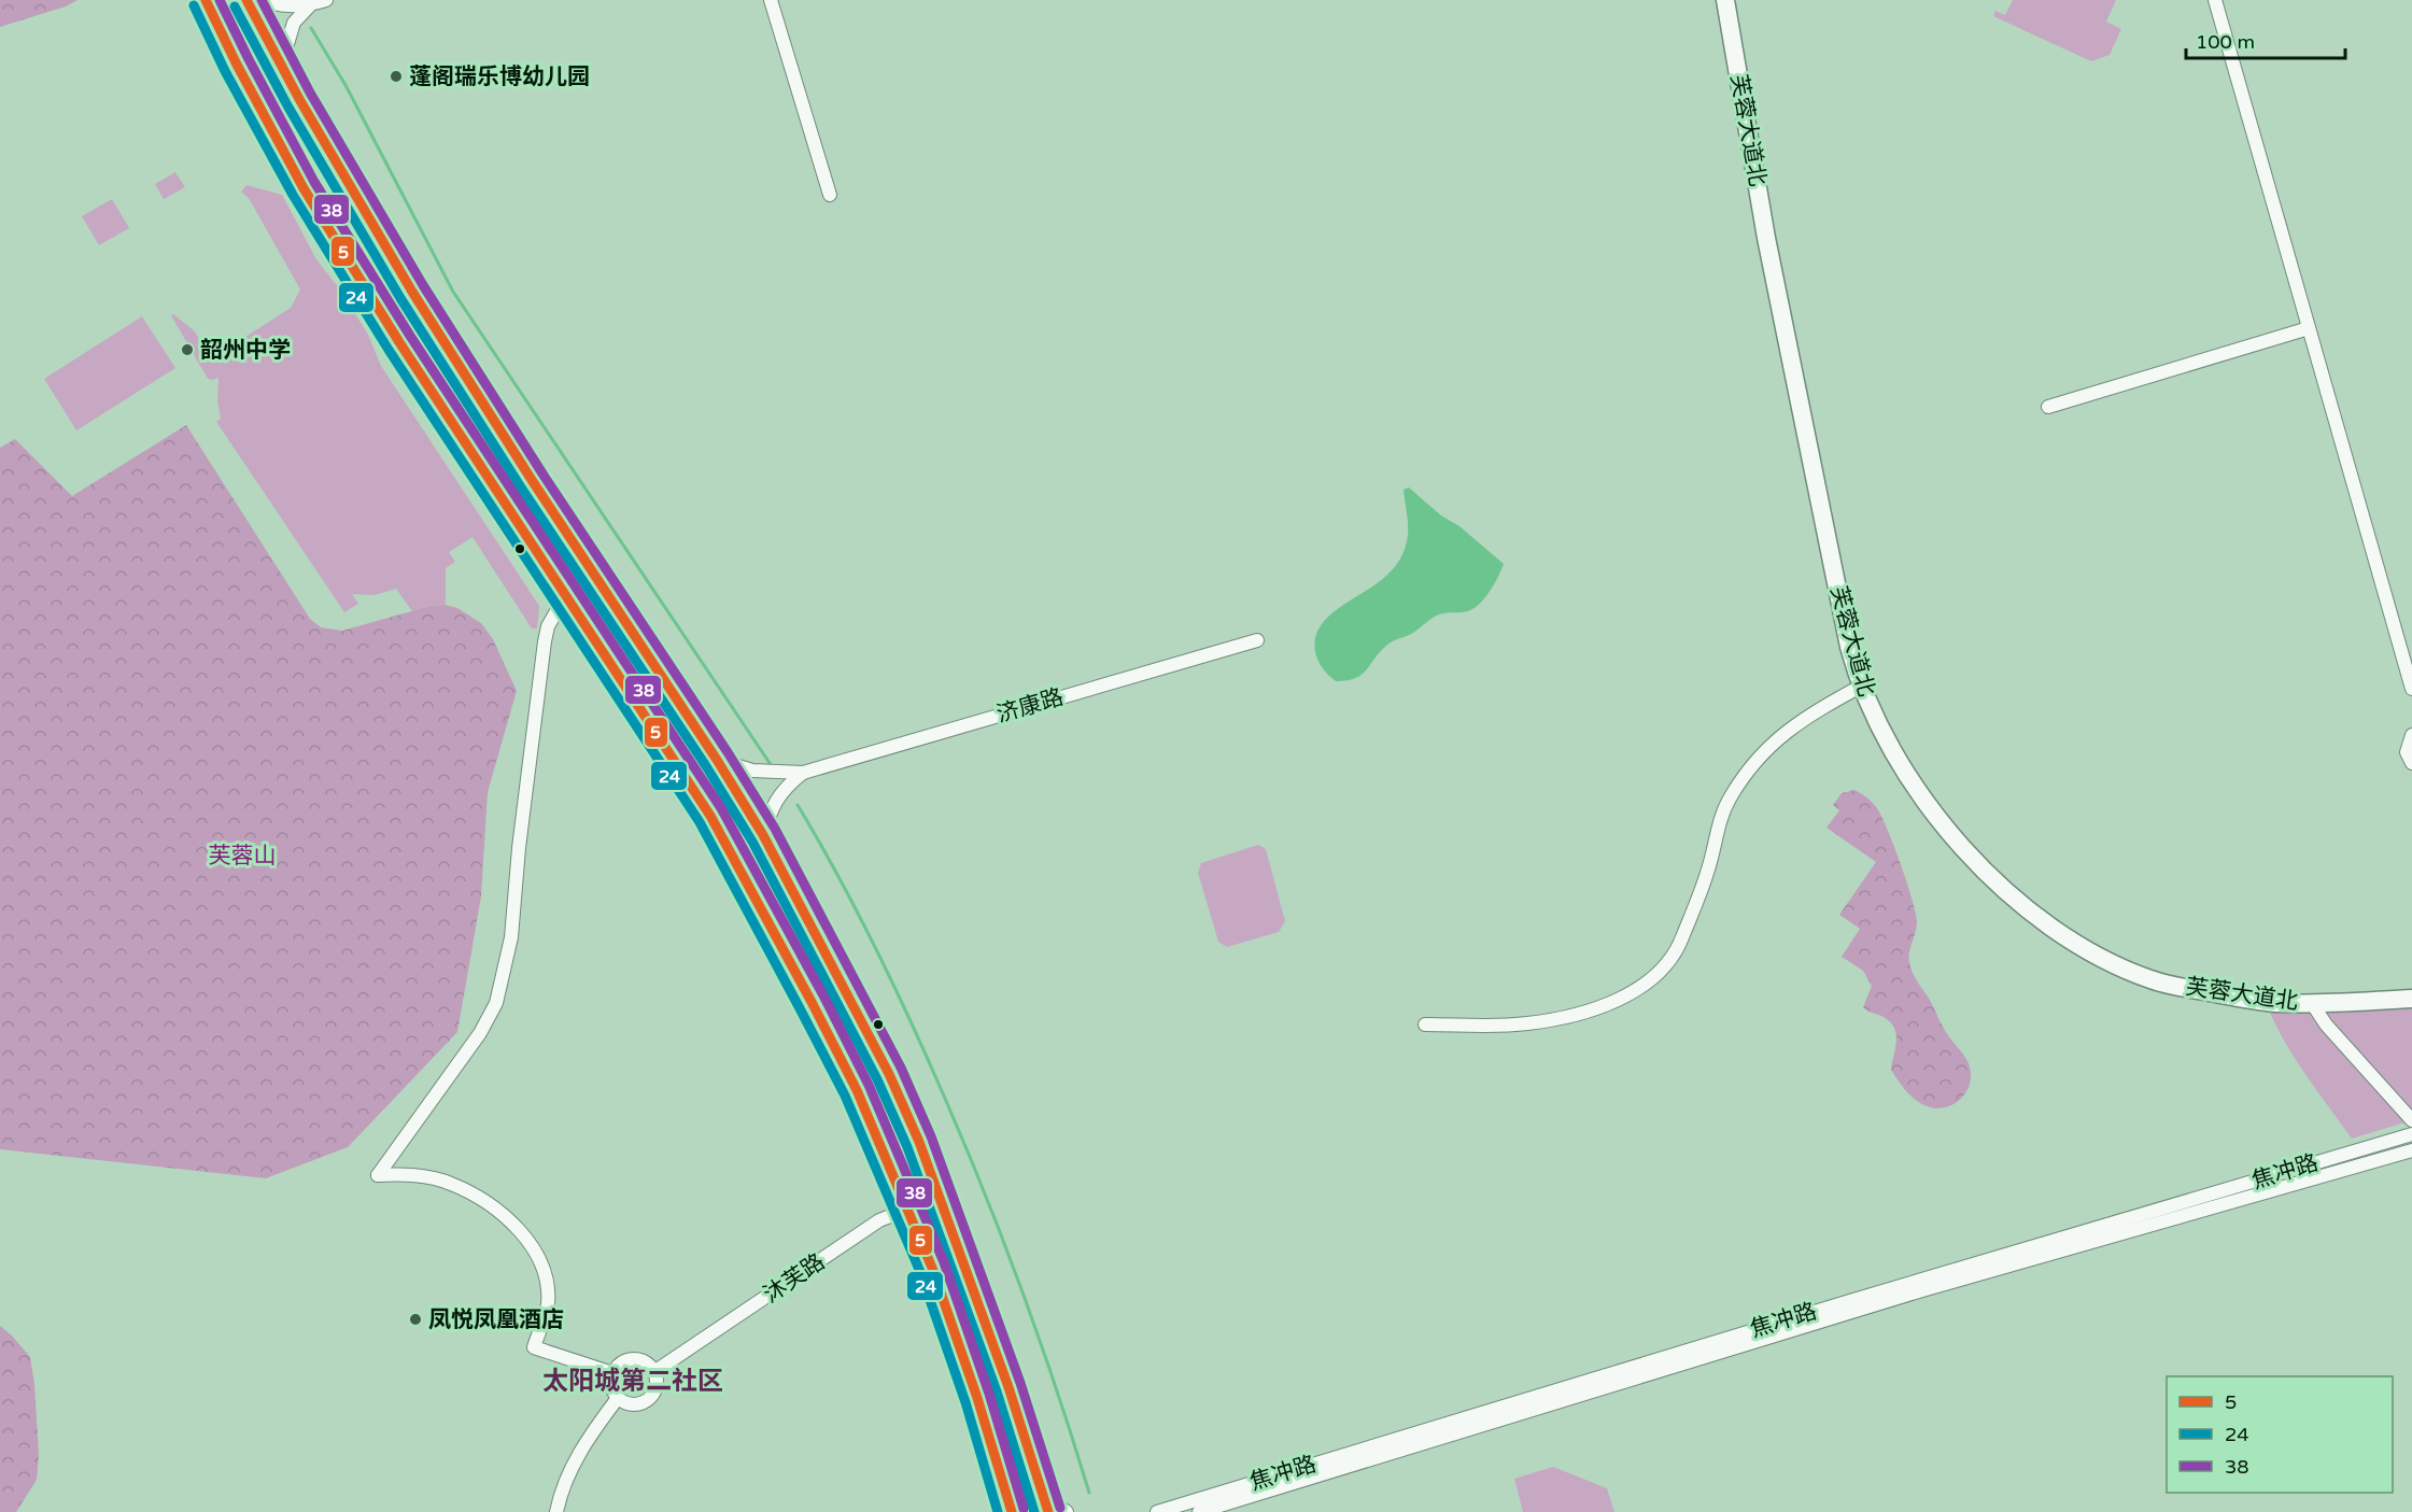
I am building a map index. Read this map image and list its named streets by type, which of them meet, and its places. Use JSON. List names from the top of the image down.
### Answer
{
  "streets": {
    "main road": ["芙蓉大道北"],
    "street": ["济康路", "焦冲路", "沐芙路"]
  },
  "districts": ["太阳城第二社区"],
  "parks": ["芙蓉山"],
  "places": ["蓬阁瑞乐博幼儿园", "韶州中学", "凤悦凤凰酒店"],
  "lines": ["transit line 5", "transit line 38", "transit line 24"],
  "legend": ["5", "24", "38"],
  "scale_bar": "100 m"
}
